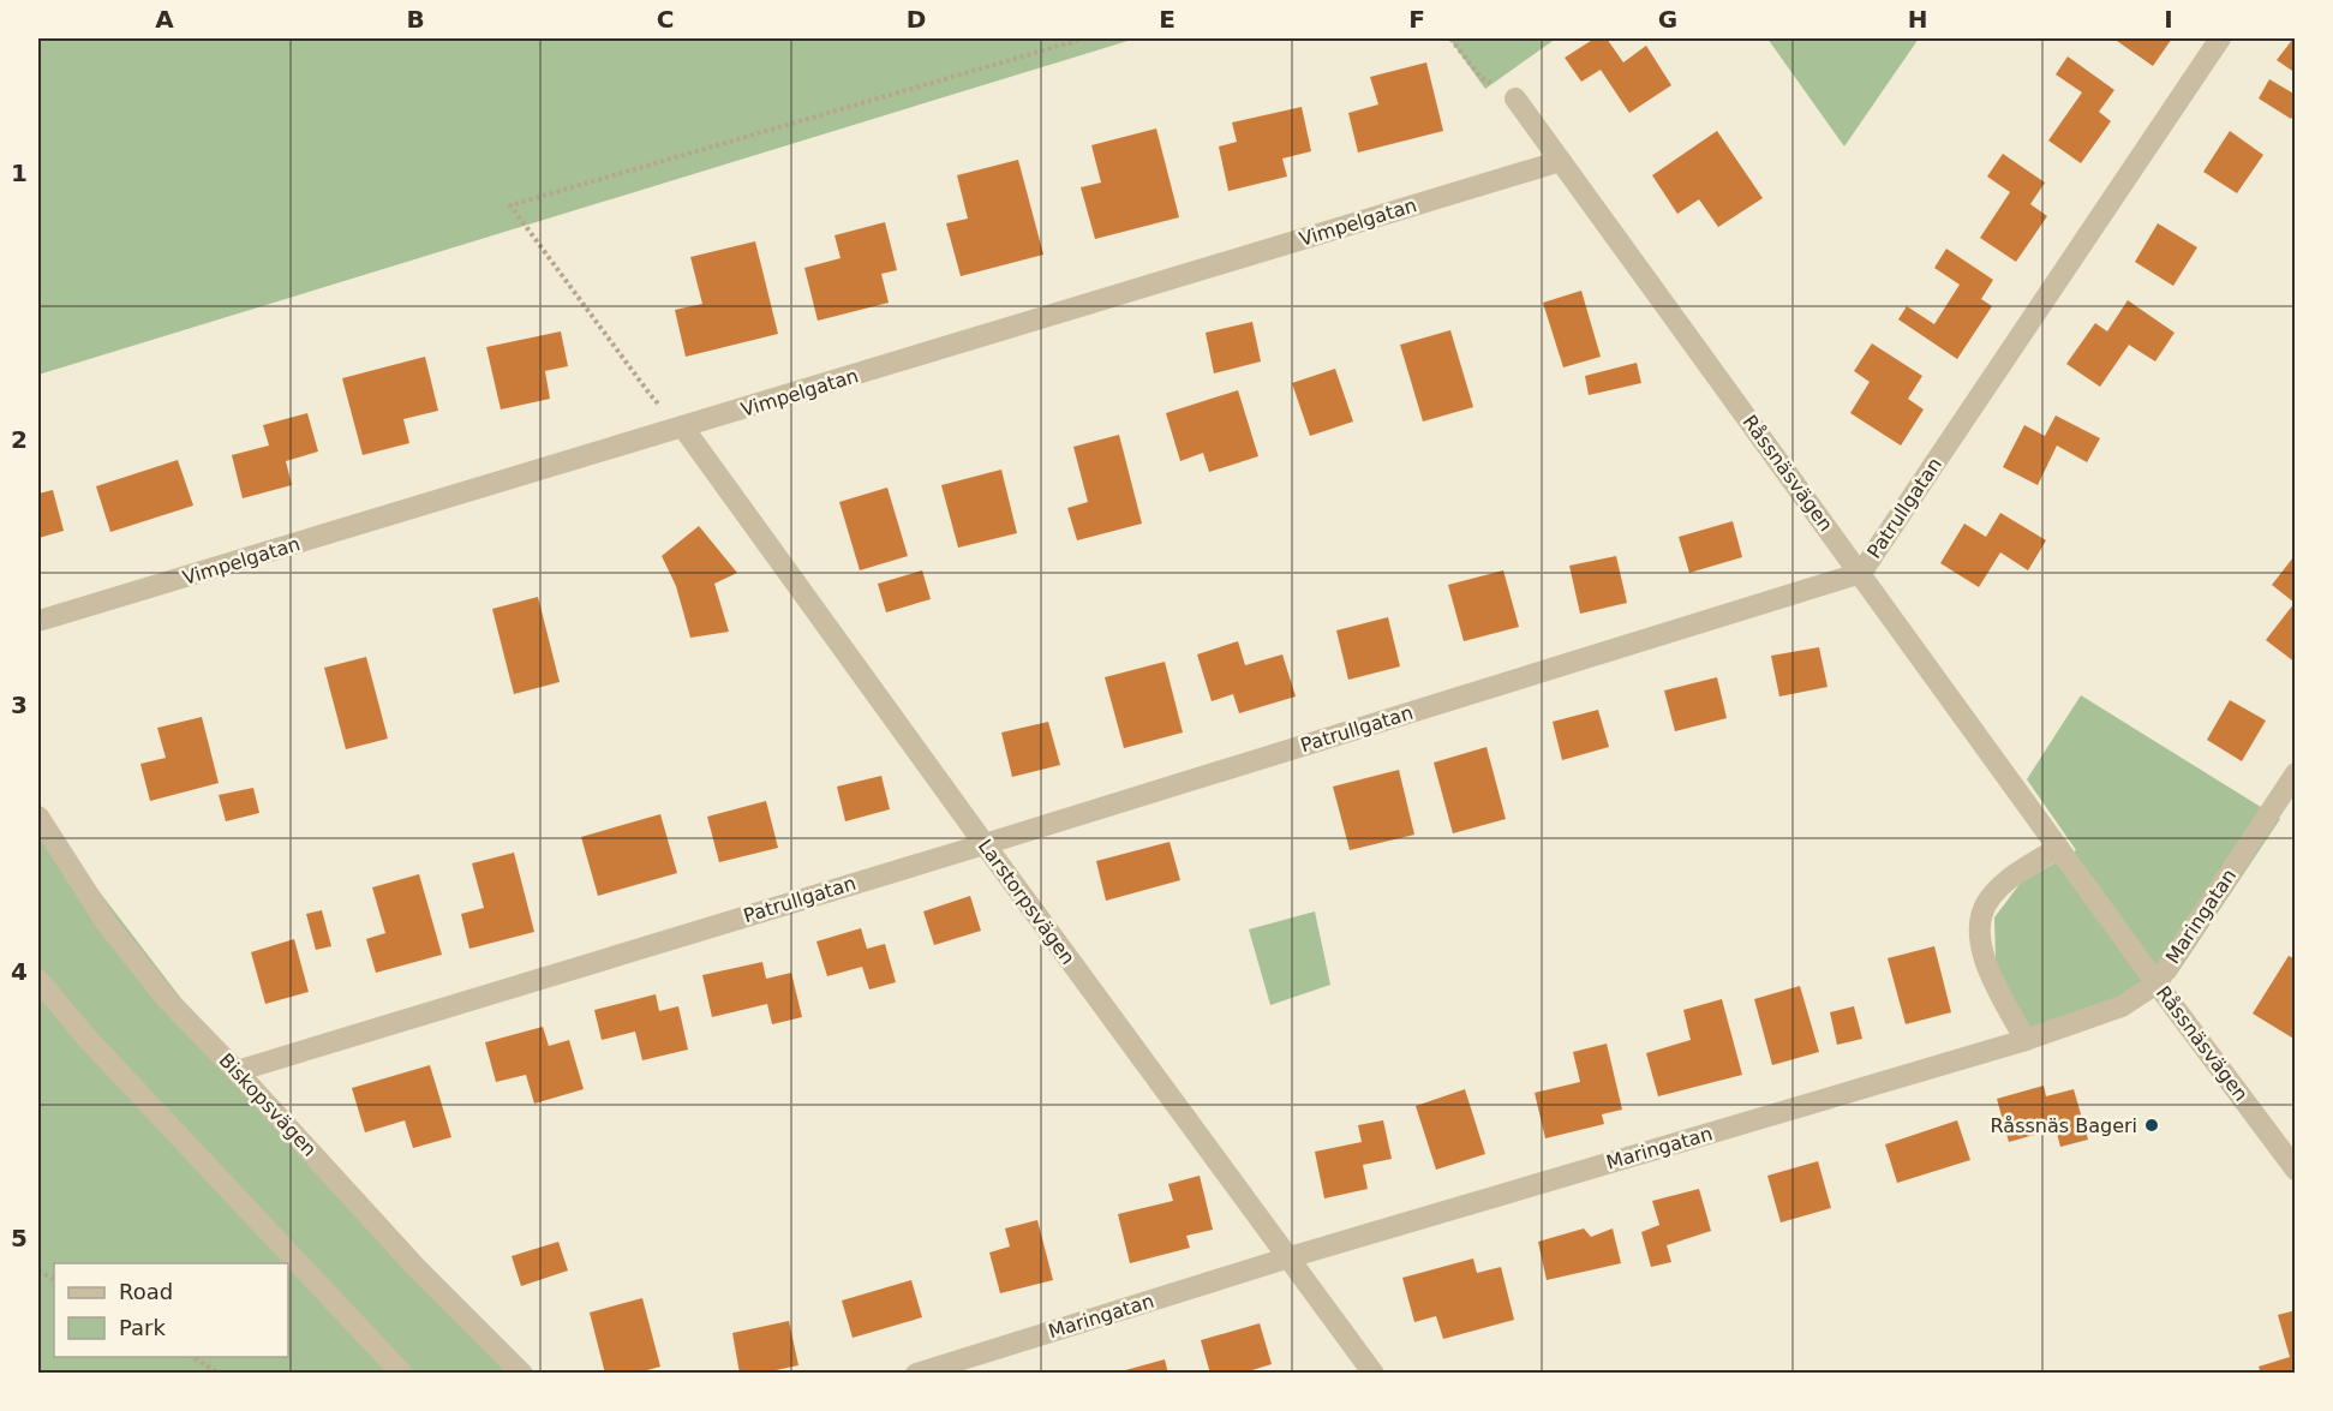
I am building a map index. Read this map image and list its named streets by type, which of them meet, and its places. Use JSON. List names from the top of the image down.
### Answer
{
  "streets": {
    "street": [
      "Vimpelgatan",
      "Råssnäsvägen",
      "Patrullgatan",
      "Larstorpsvägen",
      "Maringatan",
      "Biskopsvägen"
    ]
  },
  "crossings": [
    ["Vimpelgatan", "Råssnäsvägen"],
    ["Vimpelgatan", "Larstorpsvägen"],
    ["Råssnäsvägen", "Patrullgatan"],
    ["Råssnäsvägen", "Maringatan"],
    ["Patrullgatan", "Larstorpsvägen"],
    ["Patrullgatan", "Biskopsvägen"],
    ["Larstorpsvägen", "Maringatan"]
  ],
  "places": ["Råssnäs Bageri"],
  "legend": ["Road", "Park"],
  "grid": {
    "columns": [
      "A",
      "B",
      "C",
      "D",
      "E",
      "F",
      "G",
      "H",
      "I"
    ],
    "rows": [
      "1",
      "2",
      "3",
      "4",
      "5"
    ]
  }
}
